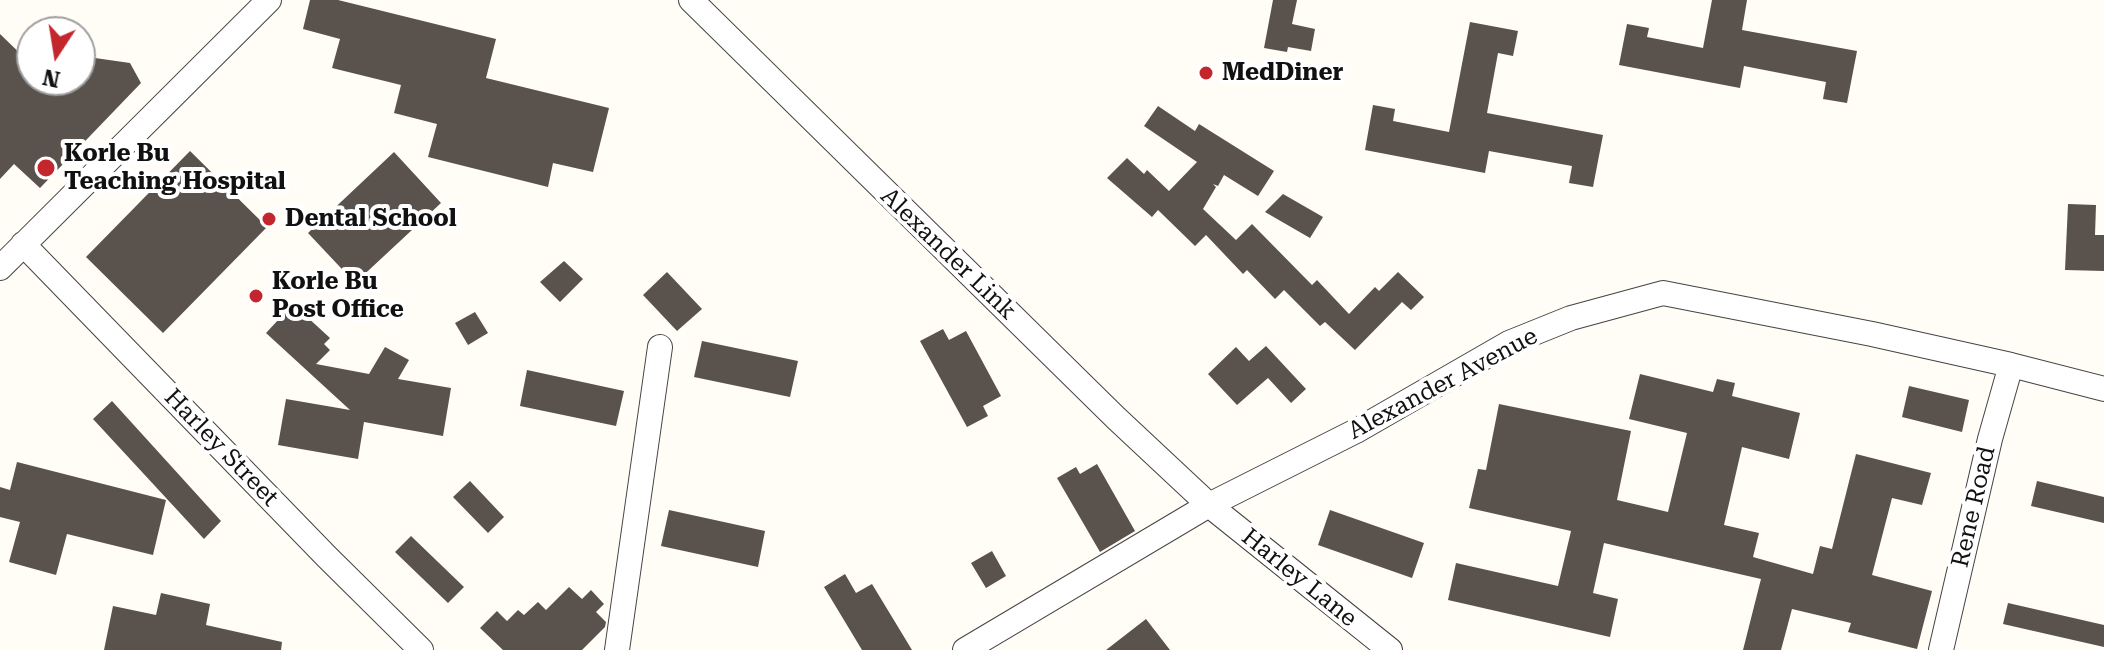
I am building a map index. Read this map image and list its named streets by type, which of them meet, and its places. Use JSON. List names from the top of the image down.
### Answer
{
  "streets": {
    "street": [
      "Alexander Link",
      "Alexander Avenue",
      "Harley Street",
      "Rene Road",
      "Harley Lane"
    ]
  },
  "crossings": [
    ["Alexander Link", "Alexander Avenue"],
    ["Alexander Link", "Harley Lane"],
    ["Alexander Avenue", "Rene Road"],
    ["Alexander Avenue", "Harley Lane"]
  ],
  "places": [
    "MedDiner",
    "Korle Bu Teaching Hospital",
    "Dental School",
    "Korle Bu Post Office"
  ],
  "north": "bottom"
}
